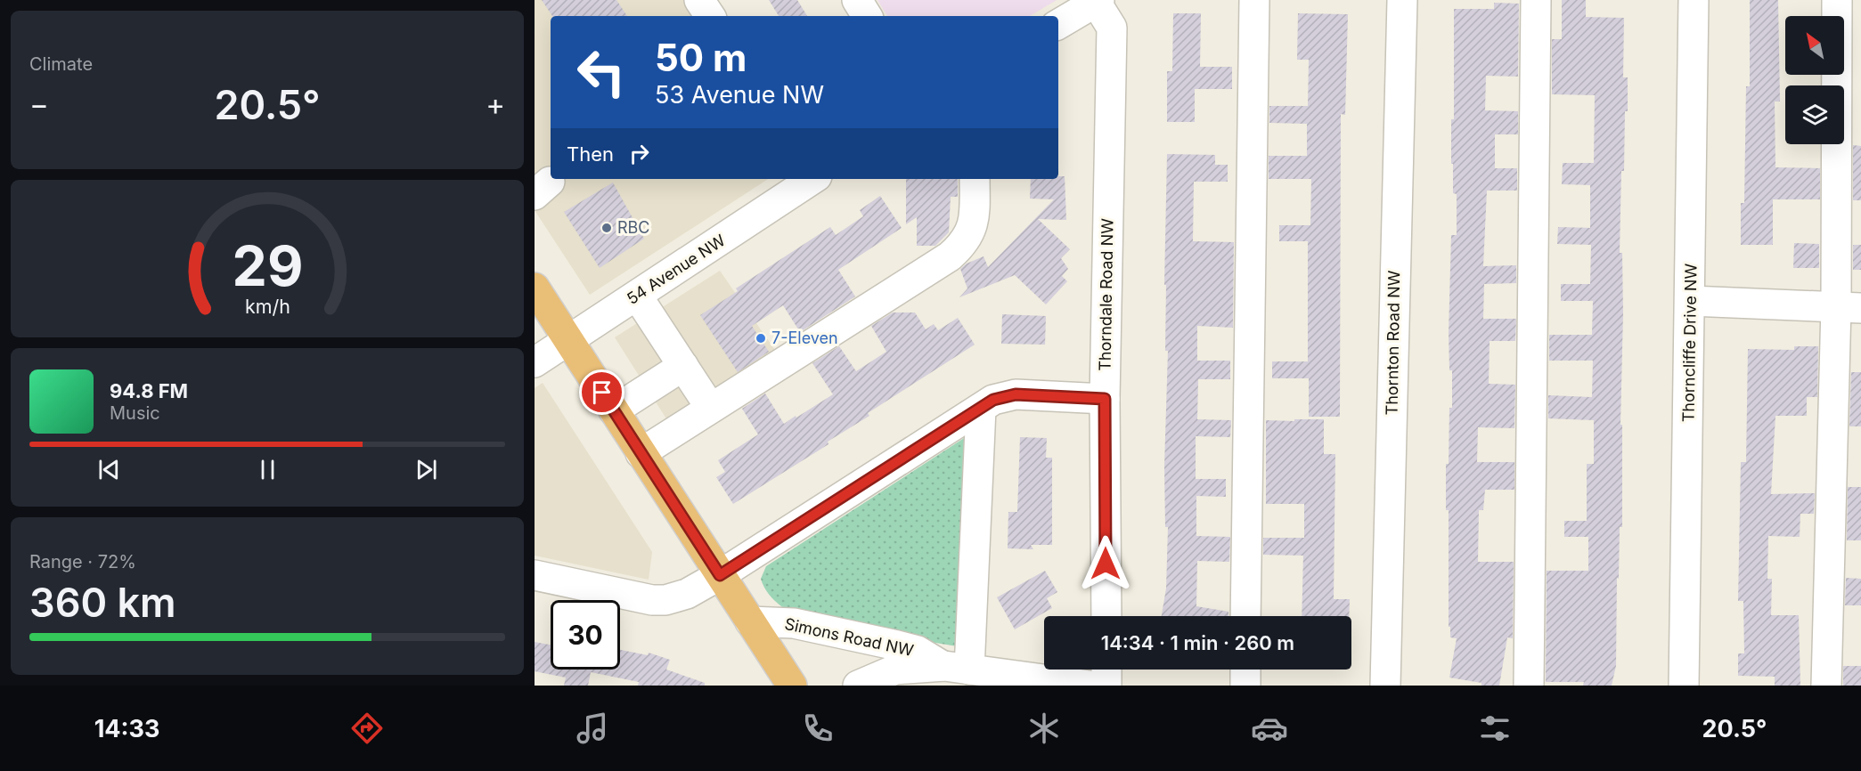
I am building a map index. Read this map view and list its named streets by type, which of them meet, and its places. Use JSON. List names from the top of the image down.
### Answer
{
  "streets": {
    "street": [
      "54 Avenue NW",
      "Thorndale Road NW",
      "Thornton Road NW",
      "Thorncliffe Drive NW",
      "Simons Road NW"
    ]
  },
  "places": ["RBC", "7-Eleven"],
  "north": "top left",
  "page": {
    "tile": [
      "Climate",
      ["Range · 72%", "360 km"]
    ],
    "turn": ["50 m", "53 Avenue NW"],
    "heat": ["−", "20.5°", "+"],
    "then": "Then",
    "song": ["94.8 FM", "Music"],
    "limit": "30",
    "trip": "14:34 · 1 min · 260 m",
    "tabs": ["14:33", "20.5°"],
    "gauge": ["29", "km/h"]
  }
}
